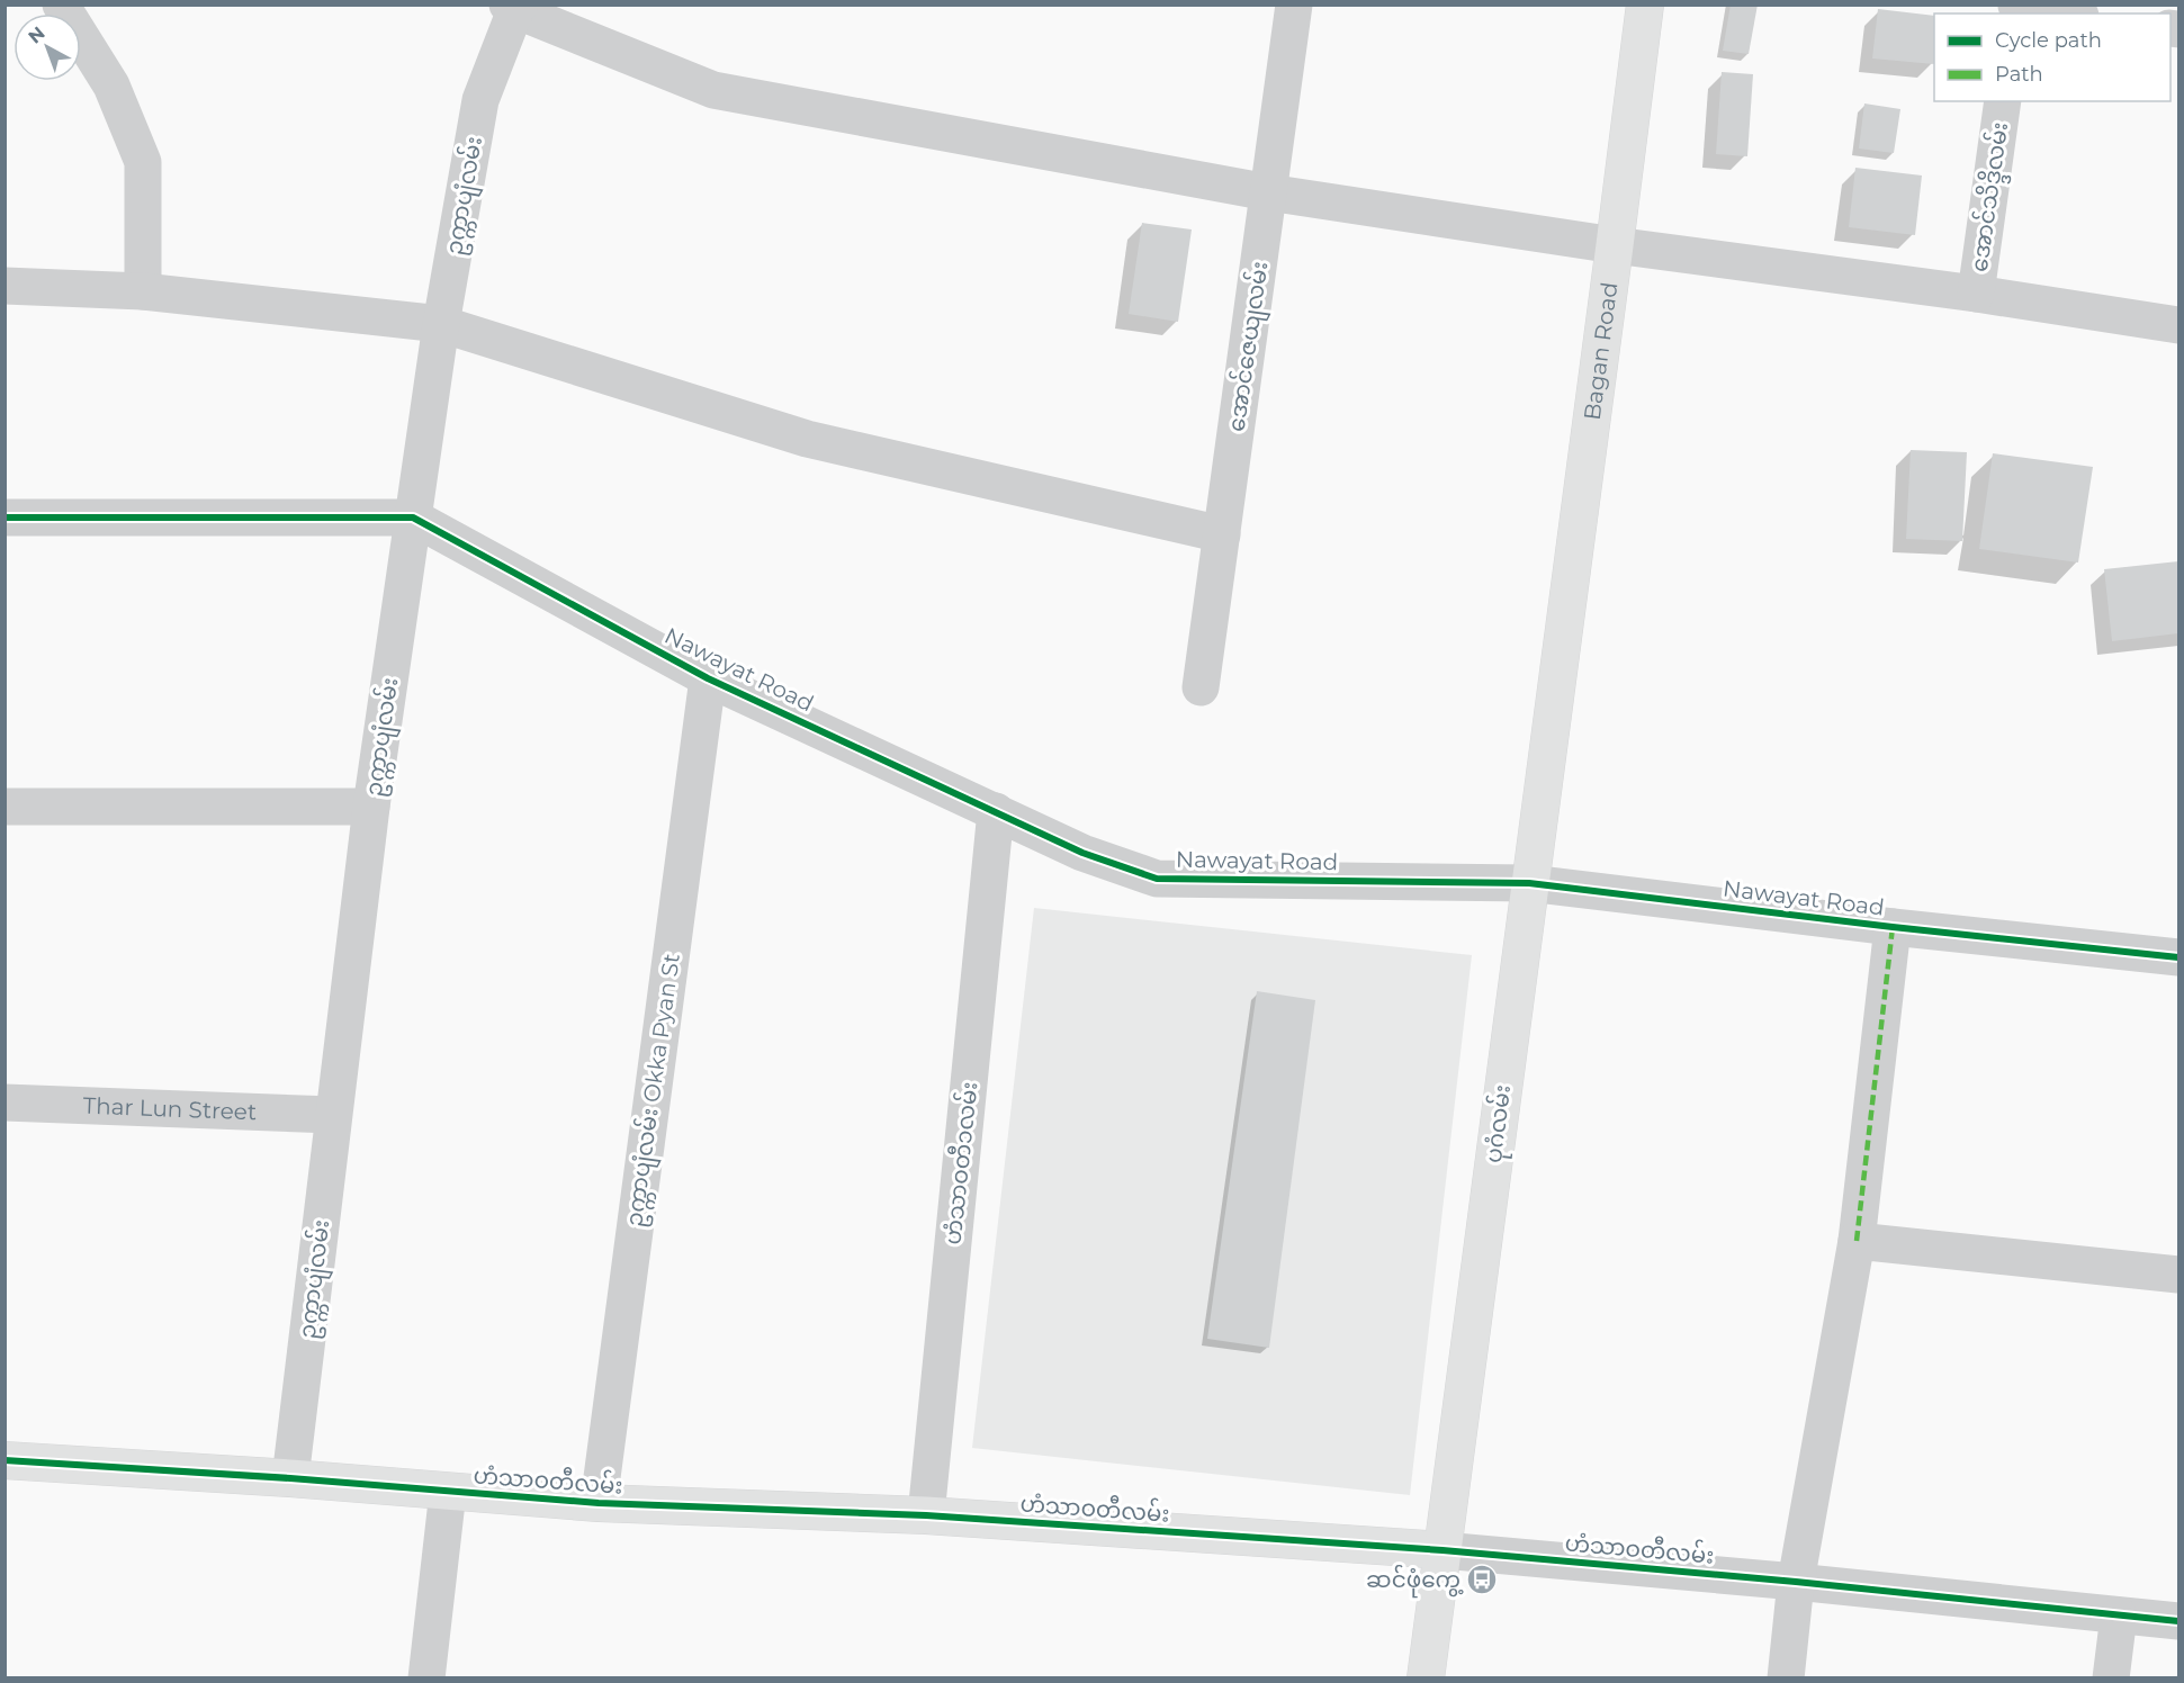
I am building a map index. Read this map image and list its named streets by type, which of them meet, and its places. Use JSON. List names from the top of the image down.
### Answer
{
  "streets": {
    "street": [
      "ဥက္ကာပျံလမ်း",
      "အောင်သိဒ္ဒိလမ်း",
      "အောင်ဇေယျလမ်း",
      "Bagan Road",
      "Nawayat Road",
      "ဥက္ကာပျံလမ်း Okka Pyan St",
      "Thar Lun Street",
      "ပုဂံလမ်း",
      "ဟံသာဝတီ၁လမ်း",
      "ဟံသာဝတီလမ်း"
    ]
  },
  "crossings": [
    ["ဥက္ကာပျံလမ်း", "Nawayat Road"],
    ["ဥက္ကာပျံလမ်း", "Thar Lun Street"],
    ["ဥက္ကာပျံလမ်း", "ဟံသာဝတီလမ်း"],
    ["Bagan Road", "ပုဂံလမ်း"],
    ["Nawayat Road", "ဥက္ကာပျံလမ်း Okka Pyan St"],
    ["Nawayat Road", "ပုဂံလမ်း"],
    ["Nawayat Road", "ဟံသာဝတီ၁လမ်း"],
    ["ဥက္ကာပျံလမ်း Okka Pyan St", "ဟံသာဝတီလမ်း"],
    ["ပုဂံလမ်း", "ဟံသာဝတီလမ်း"],
    ["ဟံသာဝတီ၁လမ်း", "ဟံသာဝတီလမ်း"]
  ],
  "places": {
    "bus stop": ["ဆင်ဖုံကွေ့"]
  },
  "legend": ["Cycle path", "Path"],
  "north": "top left"
}
